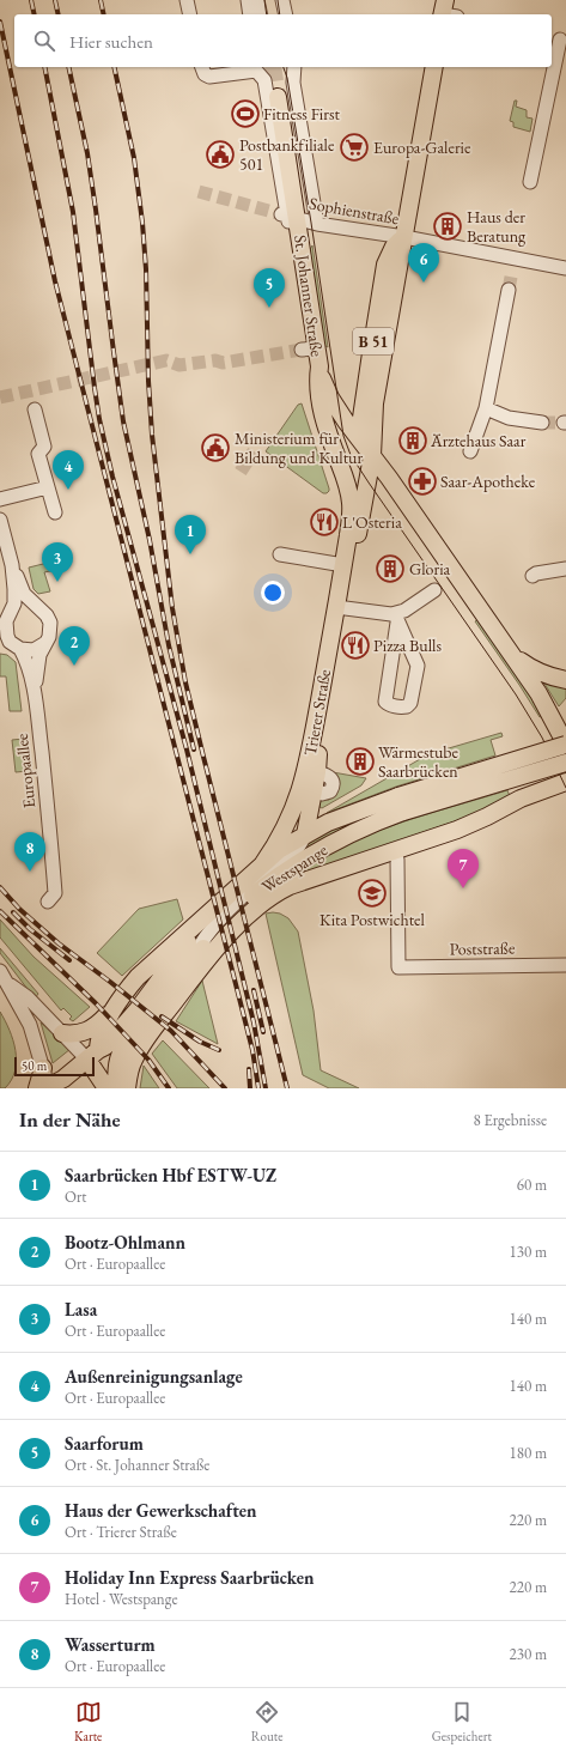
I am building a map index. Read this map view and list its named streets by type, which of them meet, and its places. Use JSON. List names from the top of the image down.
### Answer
{
  "streets": {
    "main road": [
      "St. Johanner Straße",
      "B 51",
      "Trierer Straße",
      "Westspange"
    ],
    "street": ["Sophienstraße", "Europaallee", "Poststraße"]
  },
  "crossings": [
    ["Sophienstraße", "St. Johanner Straße"],
    ["Sophienstraße", "Trierer Straße"],
    ["St. Johanner Straße", "B 51"],
    ["St. Johanner Straße", "Trierer Straße"],
    ["B 51", "Trierer Straße"],
    ["B 51", "Westspange"],
    ["Trierer Straße", "Westspange"],
    ["Westspange", "Poststraße"]
  ],
  "places": {
    "sports": ["Fitness First"],
    "supermarket": ["Europa-Galerie"],
    "public building": ["Postbankfiliale 501", "Ministerium für Bildung und Kultur"],
    "building": [
      "Haus der Beratung",
      "Ärztehaus Saar",
      "Gloria",
      "Wärmestube Saarbrücken"
    ],
    "pharmacy": ["Saar-Apotheke"],
    "restaurant": ["L'Osteria", "Pizza Bulls"],
    "school or university": ["Kita Postwichtel"]
  },
  "scale_bar": "50 m",
  "page": {
    "search": "Hier suchen",
    "pins": [
      "6",
      "5",
      "4",
      "1",
      "3",
      "2",
      "8",
      "7"
    ],
    "scale": "50 m",
    "heading": ["In der Nähe", "8 Ergebnisse"],
    "list": [
      {
        "mark": "1",
        "name": "Saarbrücken Hbf ESTW-UZ",
        "note": "Ort",
        "value": "60 m"
      },
      {
        "mark": "2",
        "name": "Bootz-Ohlmann",
        "note": "Ort · Europaallee",
        "value": "130 m"
      },
      {
        "mark": "3",
        "name": "Lasa",
        "note": "Ort · Europaallee",
        "value": "140 m"
      },
      {
        "mark": "4",
        "name": "Außenreinigungsanlage",
        "note": "Ort · Europaallee",
        "value": "140 m"
      },
      {
        "mark": "5",
        "name": "Saarforum",
        "note": "Ort · St. Johanner Straße",
        "value": "180 m"
      },
      {
        "mark": "6",
        "name": "Haus der Gewerkschaften",
        "note": "Ort · Trierer Straße",
        "value": "220 m"
      },
      {
        "mark": "7",
        "name": "Holiday Inn Express Saarbrücken",
        "note": "Hotel · Westspange",
        "value": "220 m"
      },
      {
        "mark": "8",
        "name": "Wasserturm",
        "note": "Ort · Europaallee",
        "value": "230 m"
      }
    ],
    "nav": ["Karte", "Route", "Gespeichert"]
  }
}
